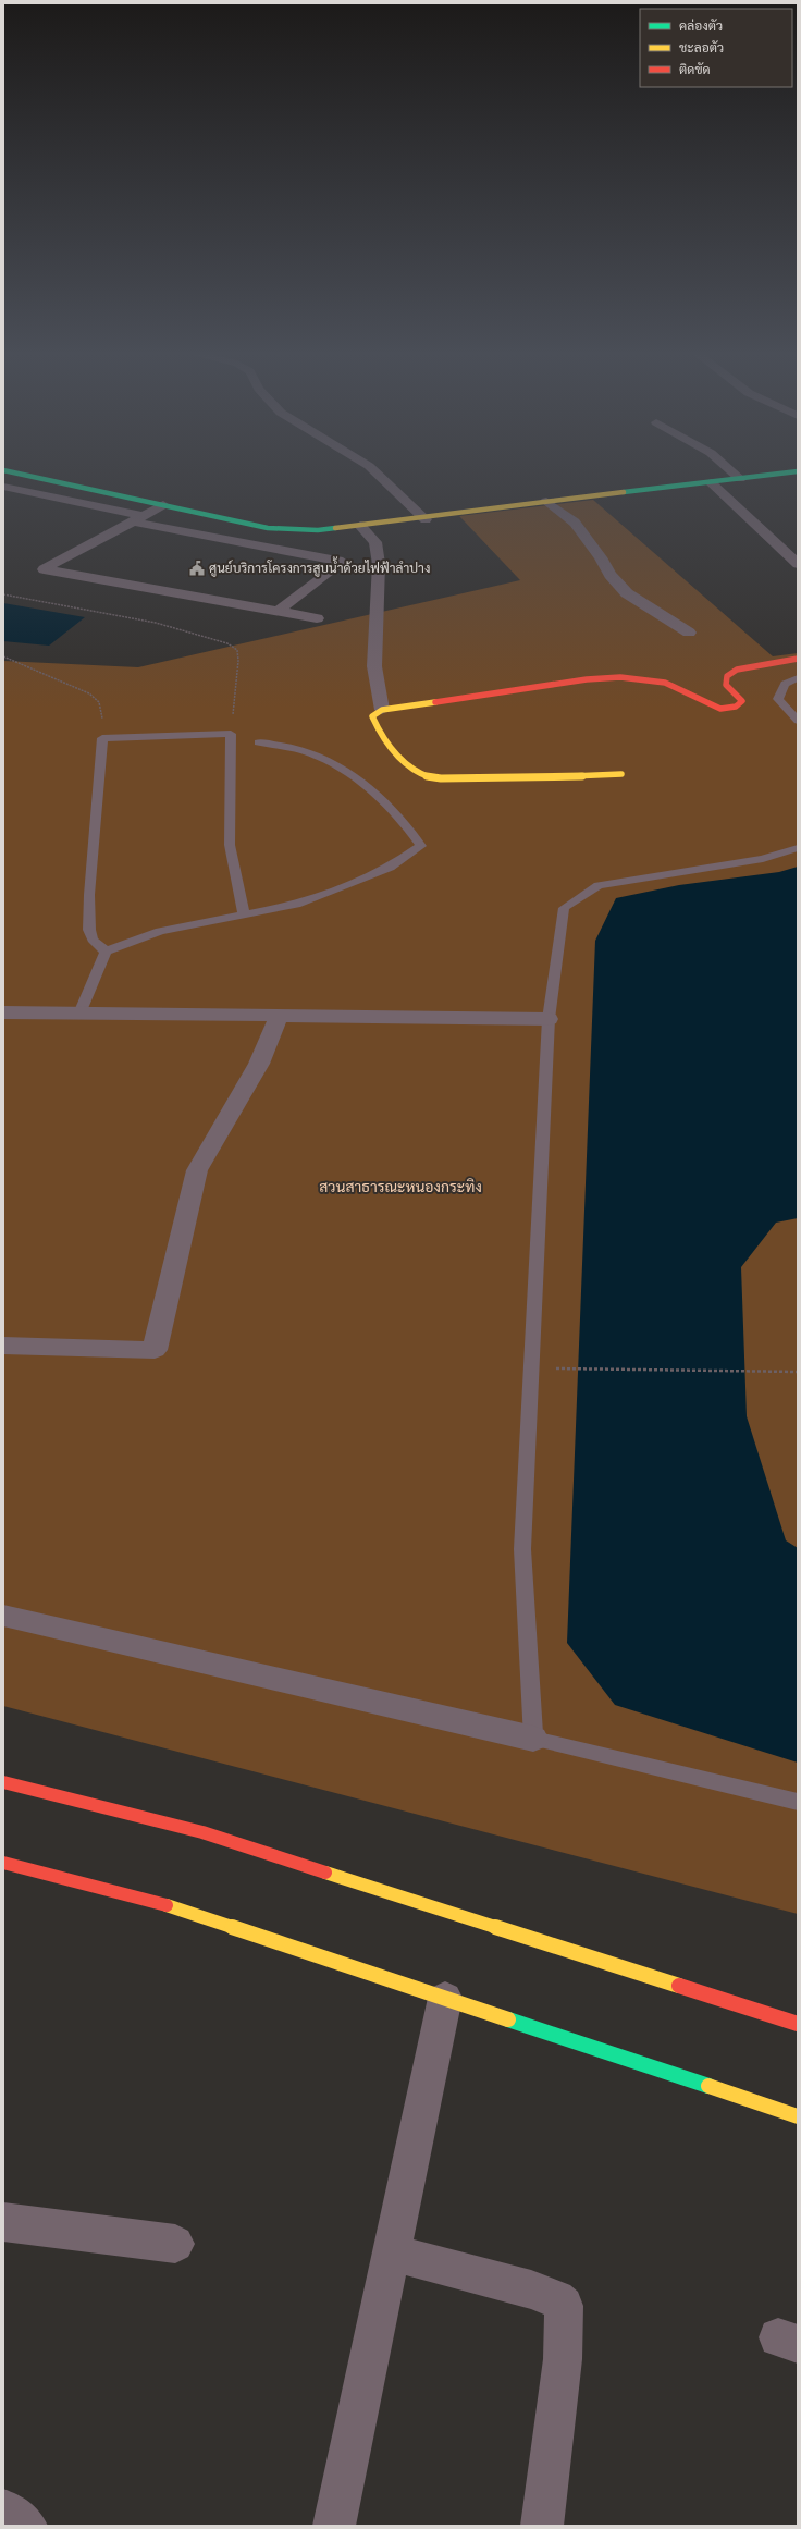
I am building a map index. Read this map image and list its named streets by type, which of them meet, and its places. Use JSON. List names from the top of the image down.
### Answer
{
  "parks": ["สวนสาธารณะหนองกระทิง"],
  "places": {
    "public building": ["ศูนย์บริการโครงการสูบน้ำด้วยไฟฟ้าลําปาง"]
  },
  "legend": ["คล่องตัว", "ชะลอตัว", "ติดขัด"]
}
